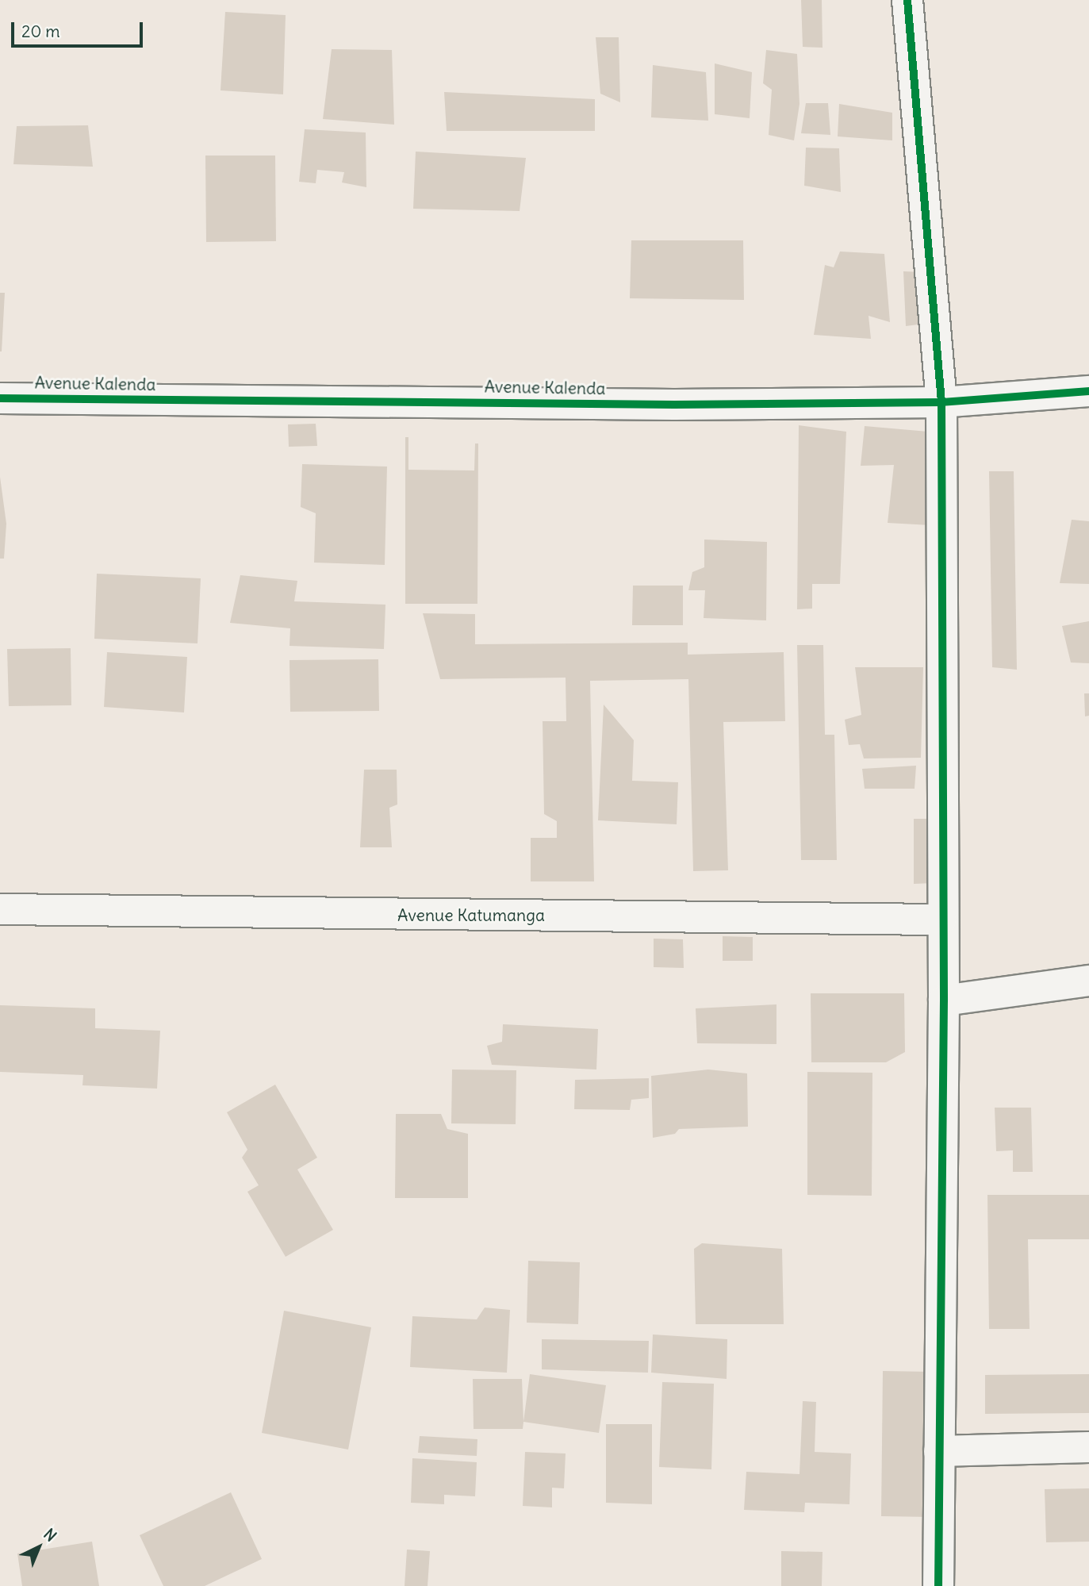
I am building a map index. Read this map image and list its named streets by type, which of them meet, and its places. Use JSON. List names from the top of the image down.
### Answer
{
  "streets": {
    "street": ["Avenue Kalenda", "Avenue Katumanga"]
  },
  "scale_bar": "20 m",
  "north": "top right"
}
